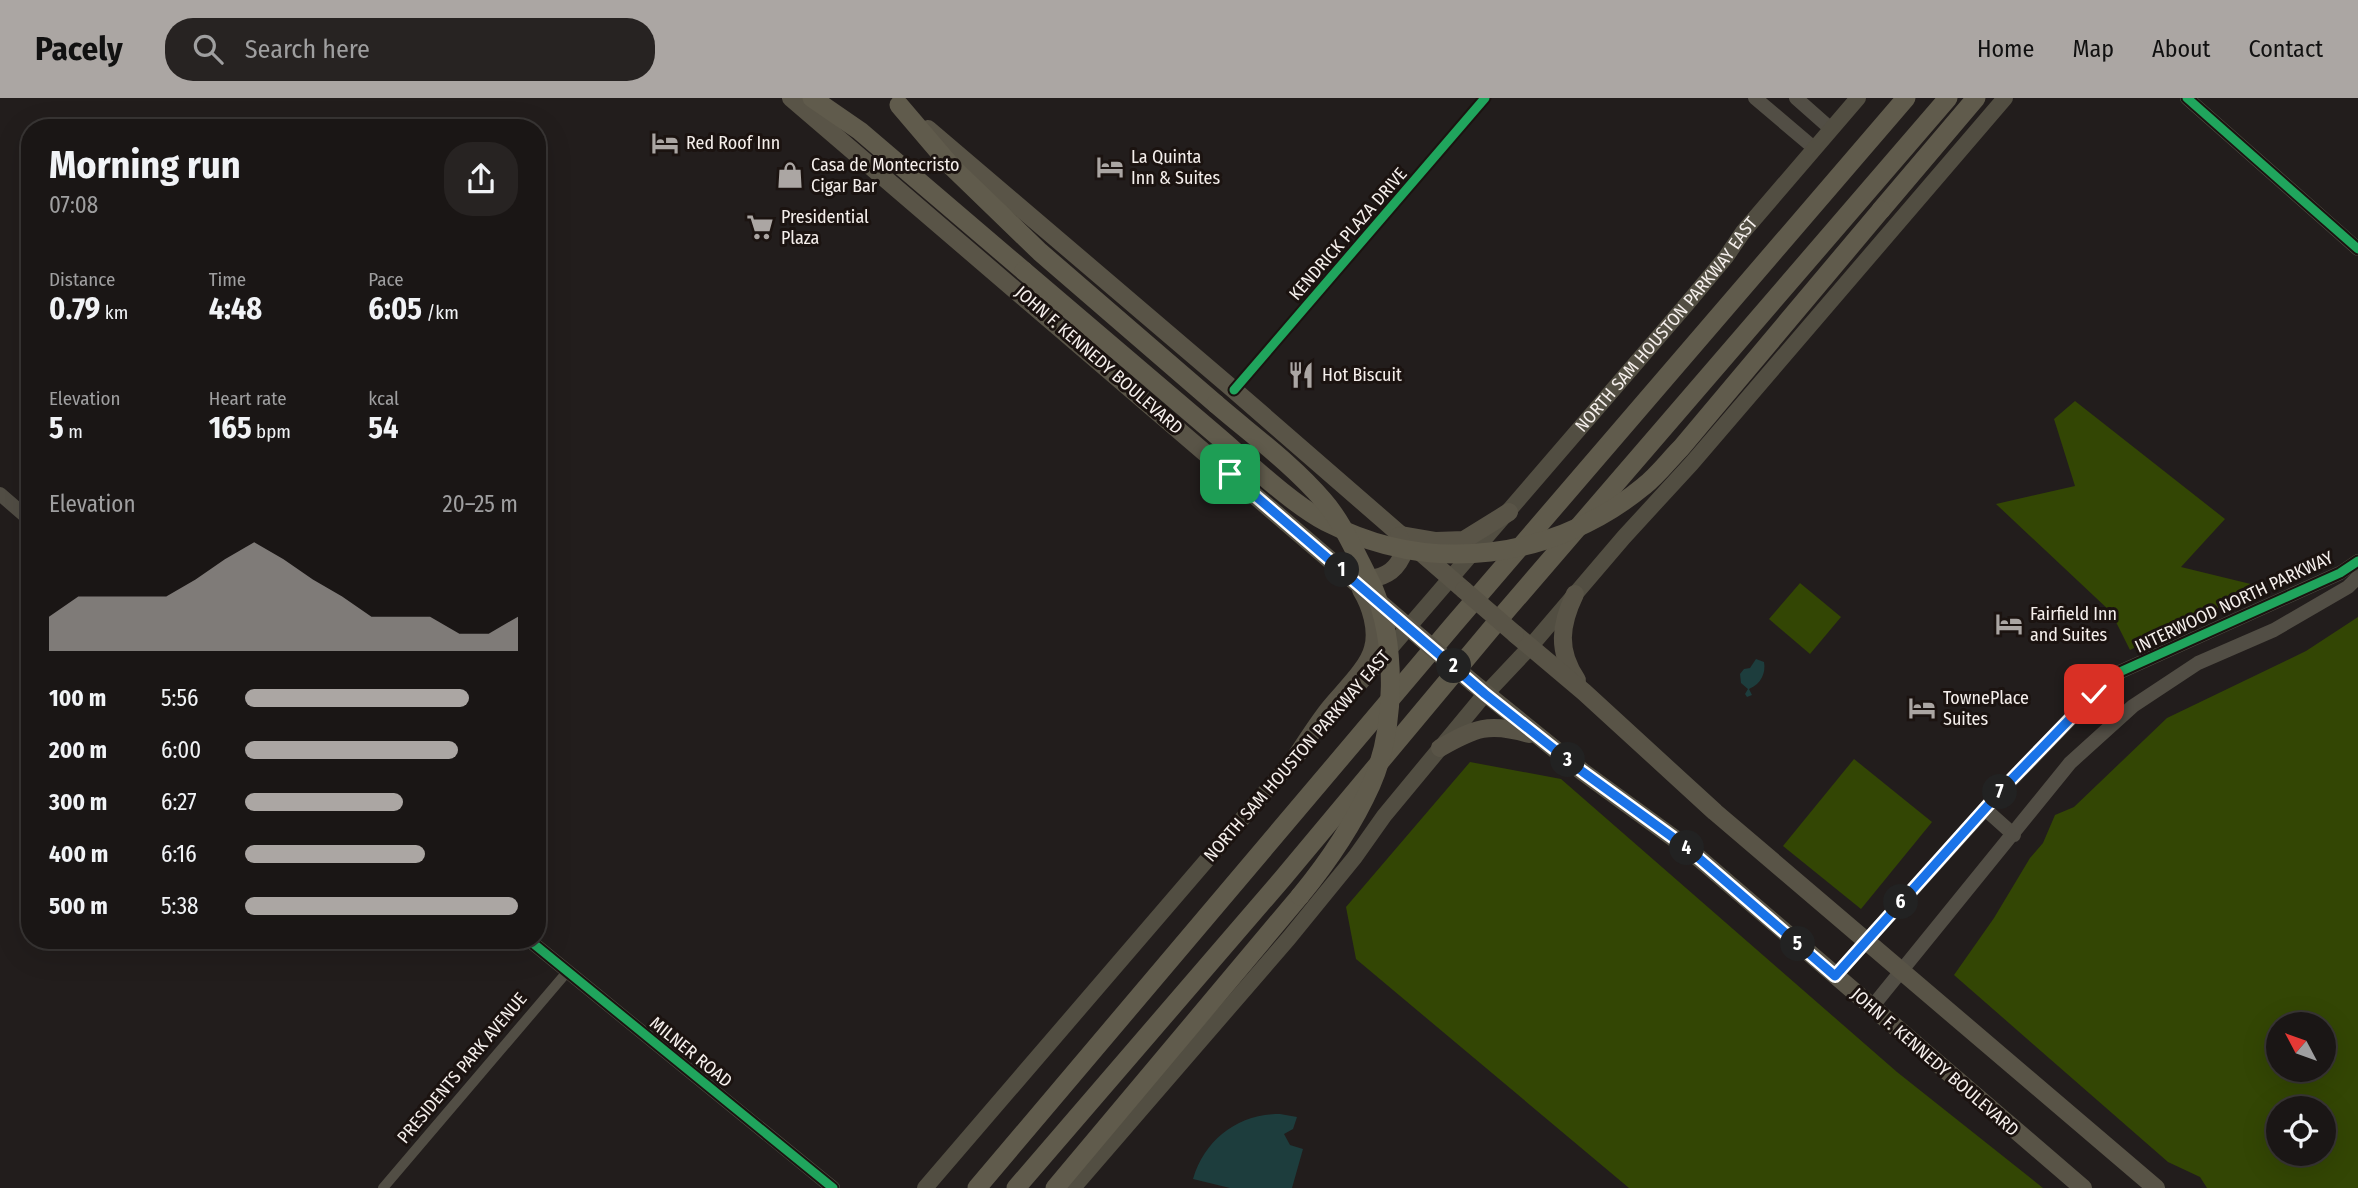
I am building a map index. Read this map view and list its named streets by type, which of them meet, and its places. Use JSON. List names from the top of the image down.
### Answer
{
  "streets": {
    "highway": ["NORTH SAM HOUSTON PARKWAY EAST"],
    "main road": ["JOHN F. KENNEDY BOULEVARD"],
    "street": [
      "KENDRICK PLAZA DRIVE",
      "INTERWOOD NORTH PARKWAY",
      "MILNER ROAD",
      "PRESIDENTS PARK AVENUE"
    ]
  },
  "crossings": [
    ["NORTH SAM HOUSTON PARKWAY EAST", "JOHN F. KENNEDY BOULEVARD"],
    ["JOHN F. KENNEDY BOULEVARD", "INTERWOOD NORTH PARKWAY"],
    ["MILNER ROAD", "PRESIDENTS PARK AVENUE"]
  ],
  "places": {
    "hotel": [
      "Red Roof Inn",
      "La Quinta Inn & Suites",
      "Fairfield Inn and Suites",
      "TownePlace Suites"
    ],
    "shop": ["Casa de Montecristo Cigar Bar"],
    "supermarket": ["Presidential Plaza"],
    "restaurant": ["Hot Biscuit"]
  },
  "north": "top left",
  "page": {
    "header": "Pacely",
    "search": "Search here",
    "nav": [
      "Home",
      "Map",
      "About",
      "Contact"
    ],
    "heading": ["Morning run", "07:08"],
    "stats": [
      ["Distance", "0.79 km"],
      ["Time", "4:48"],
      ["Pace", "6:05 /km"],
      ["Elevation", "5 m"],
      ["Heart rate", "165 bpm"],
      ["kcal", "54"]
    ],
    "chart": ["Elevation", "20–25 m"],
    "pins": [
      "1",
      "2",
      "3",
      "7",
      "4",
      "6",
      "5"
    ],
    "list": [
      {
        "name": "100 m",
        "note": "5:56"
      },
      {
        "name": "200 m",
        "note": "6:00"
      },
      {
        "name": "300 m",
        "note": "6:27"
      },
      {
        "name": "400 m",
        "note": "6:16"
      },
      {
        "name": "500 m",
        "note": "5:38"
      }
    ]
  }
}
